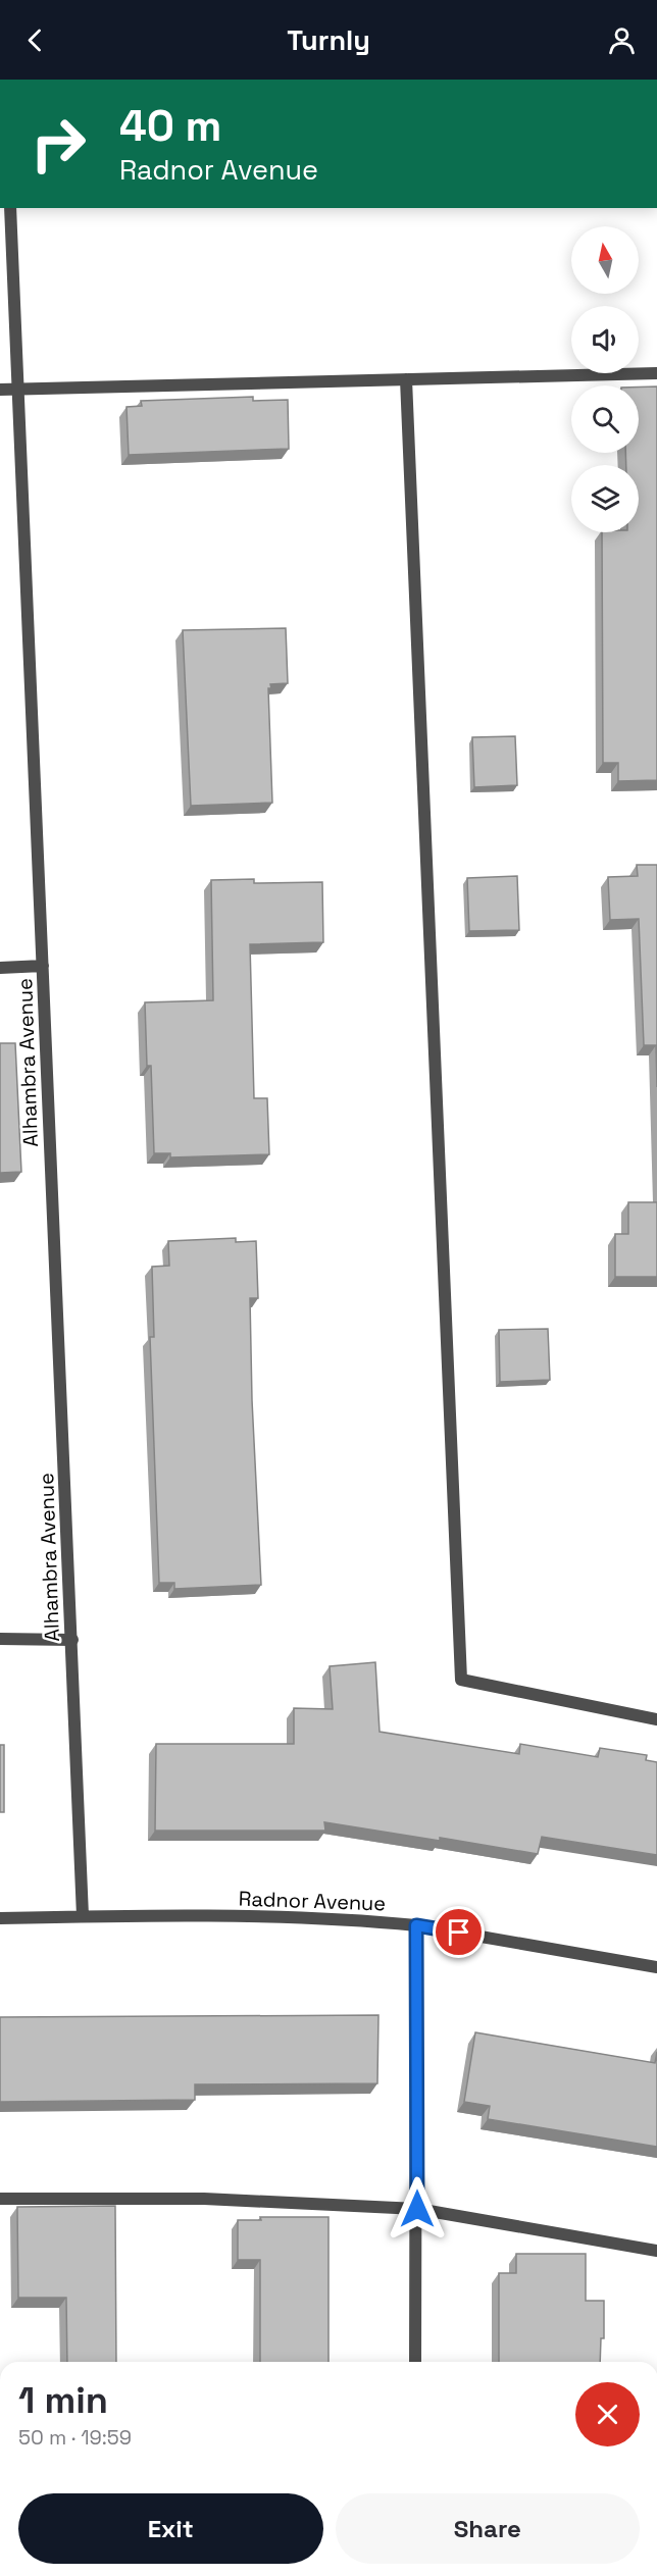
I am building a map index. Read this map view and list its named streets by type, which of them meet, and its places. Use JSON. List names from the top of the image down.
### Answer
{
  "streets": {
    "street": ["Alhambra Avenue", "Radnor Avenue"]
  },
  "crossings": [
    ["Alhambra Avenue", "Radnor Avenue"]
  ],
  "north": "top",
  "page": {
    "header": "Turnly",
    "turn": ["40 m", "Radnor Avenue"],
    "heading": ["1 min", "50 m · 19:59"],
    "buttons": ["Exit", "Share"]
  }
}
